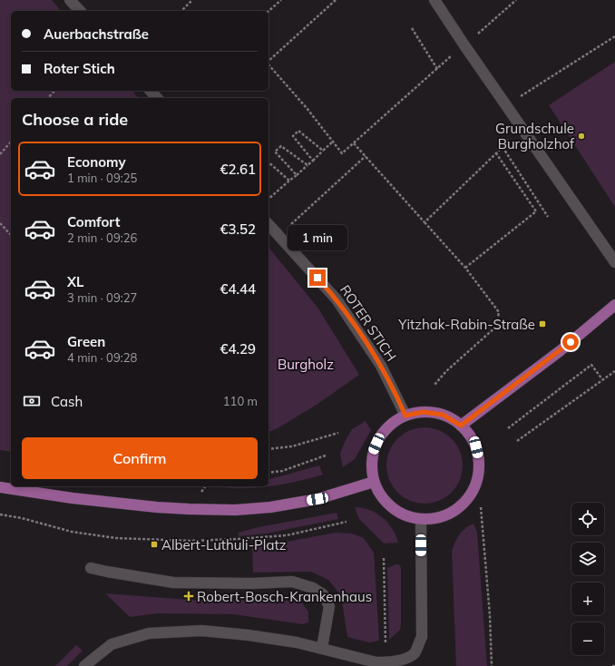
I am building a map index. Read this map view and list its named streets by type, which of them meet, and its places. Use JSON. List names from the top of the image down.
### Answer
{
  "streets": {
    "street": ["ROTER STICH"]
  },
  "parks": ["Burgholz"],
  "places": {
    "other": ["Grundschule Burgholzhof"],
    "transit": ["Yitzhak-Rabin-Straße", "Albert-Luthuli-Platz"],
    "health": ["Robert-Bosch-Krankenhaus"]
  },
  "page": {
    "banner": ["Auerbachstraße", "Roter Stich"],
    "heading": "Choose a ride",
    "list": [
      {
        "name": "Economy",
        "note": "1 min · 09:25",
        "value": "€2.61"
      },
      {
        "name": "Comfort",
        "note": "2 min · 09:26",
        "value": "€3.52"
      },
      {
        "name": "XL",
        "note": "3 min · 09:27",
        "value": "€4.44"
      },
      {
        "name": "Green",
        "note": "4 min · 09:28",
        "value": "€4.29"
      }
    ],
    "bubble": "1 min",
    "pay": ["Cash", "110 m"],
    "buttons": "Confirm",
    "map_buttons": ["+", "−"]
  }
}
